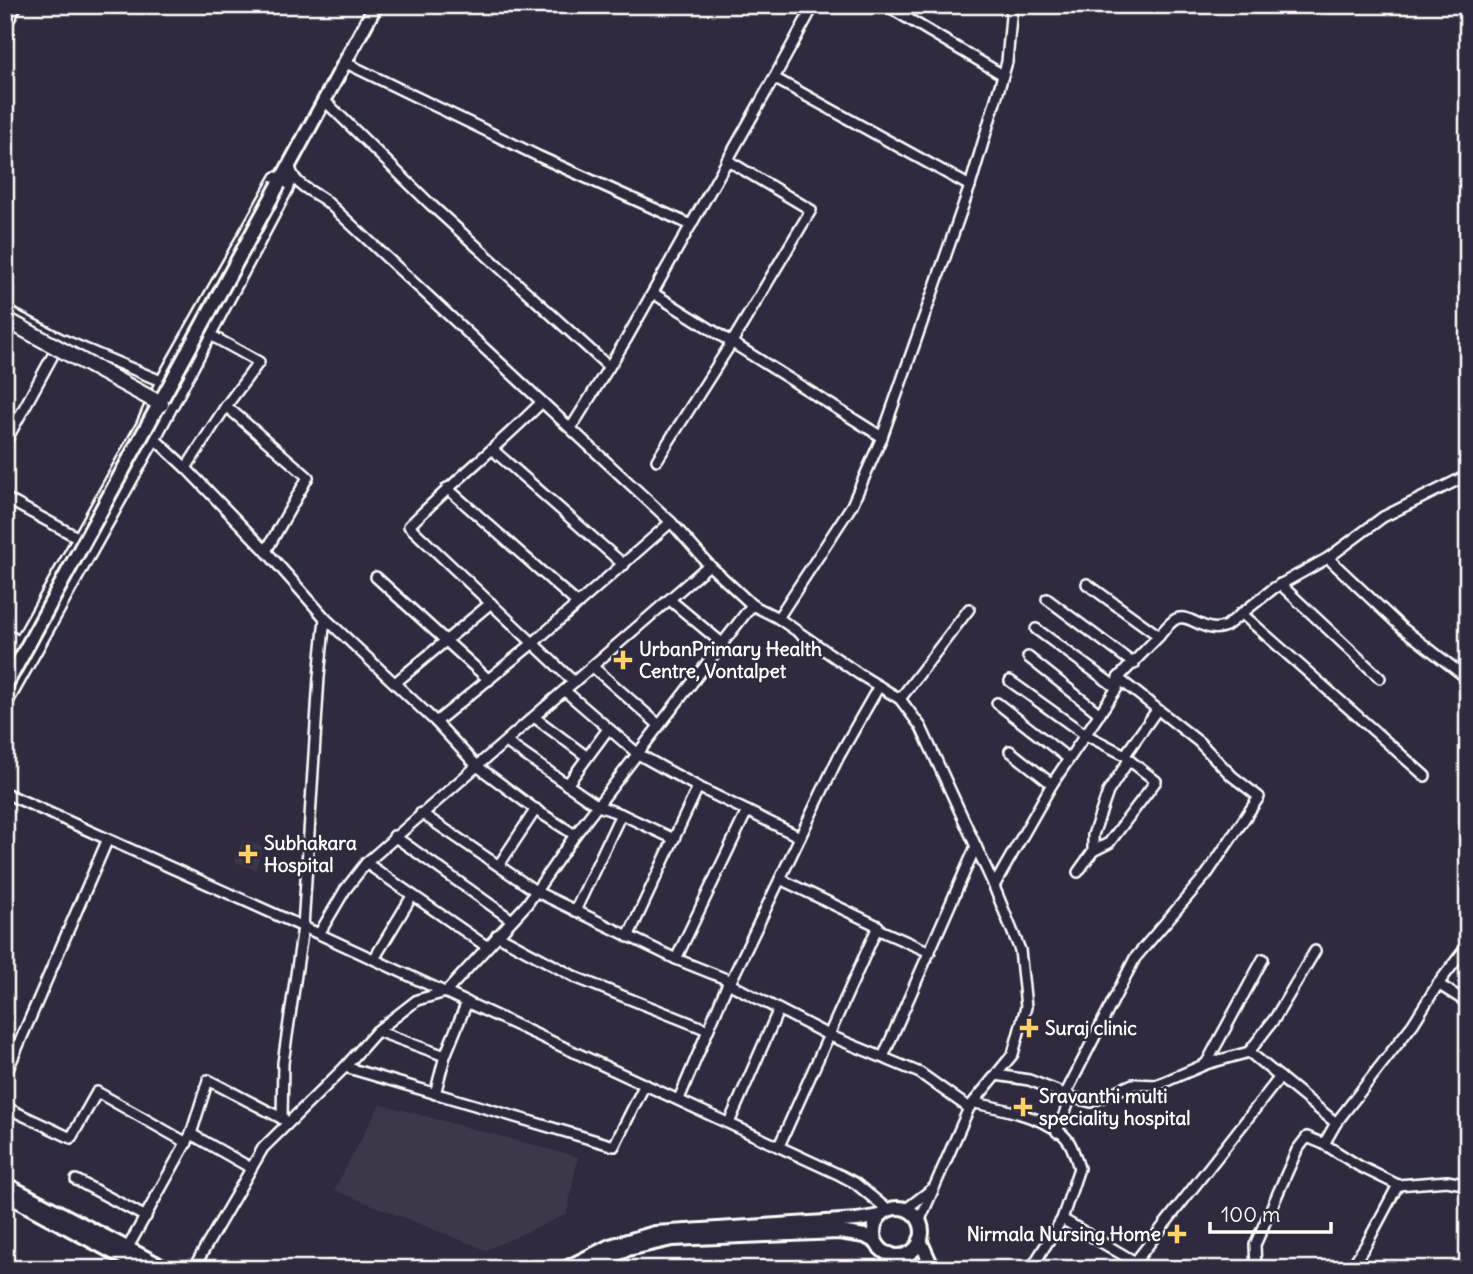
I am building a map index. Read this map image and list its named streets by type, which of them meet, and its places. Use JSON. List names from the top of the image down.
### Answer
{
  "places": {
    "health": [
      "UrbanPrimary Health Centre, Vontalpet",
      "Subhakara Hospital",
      "Suraj clinic",
      "Sravanthi multi speciality hospital",
      "Nirmala Nursing Home"
    ]
  },
  "scale_bar": "100 m"
}
